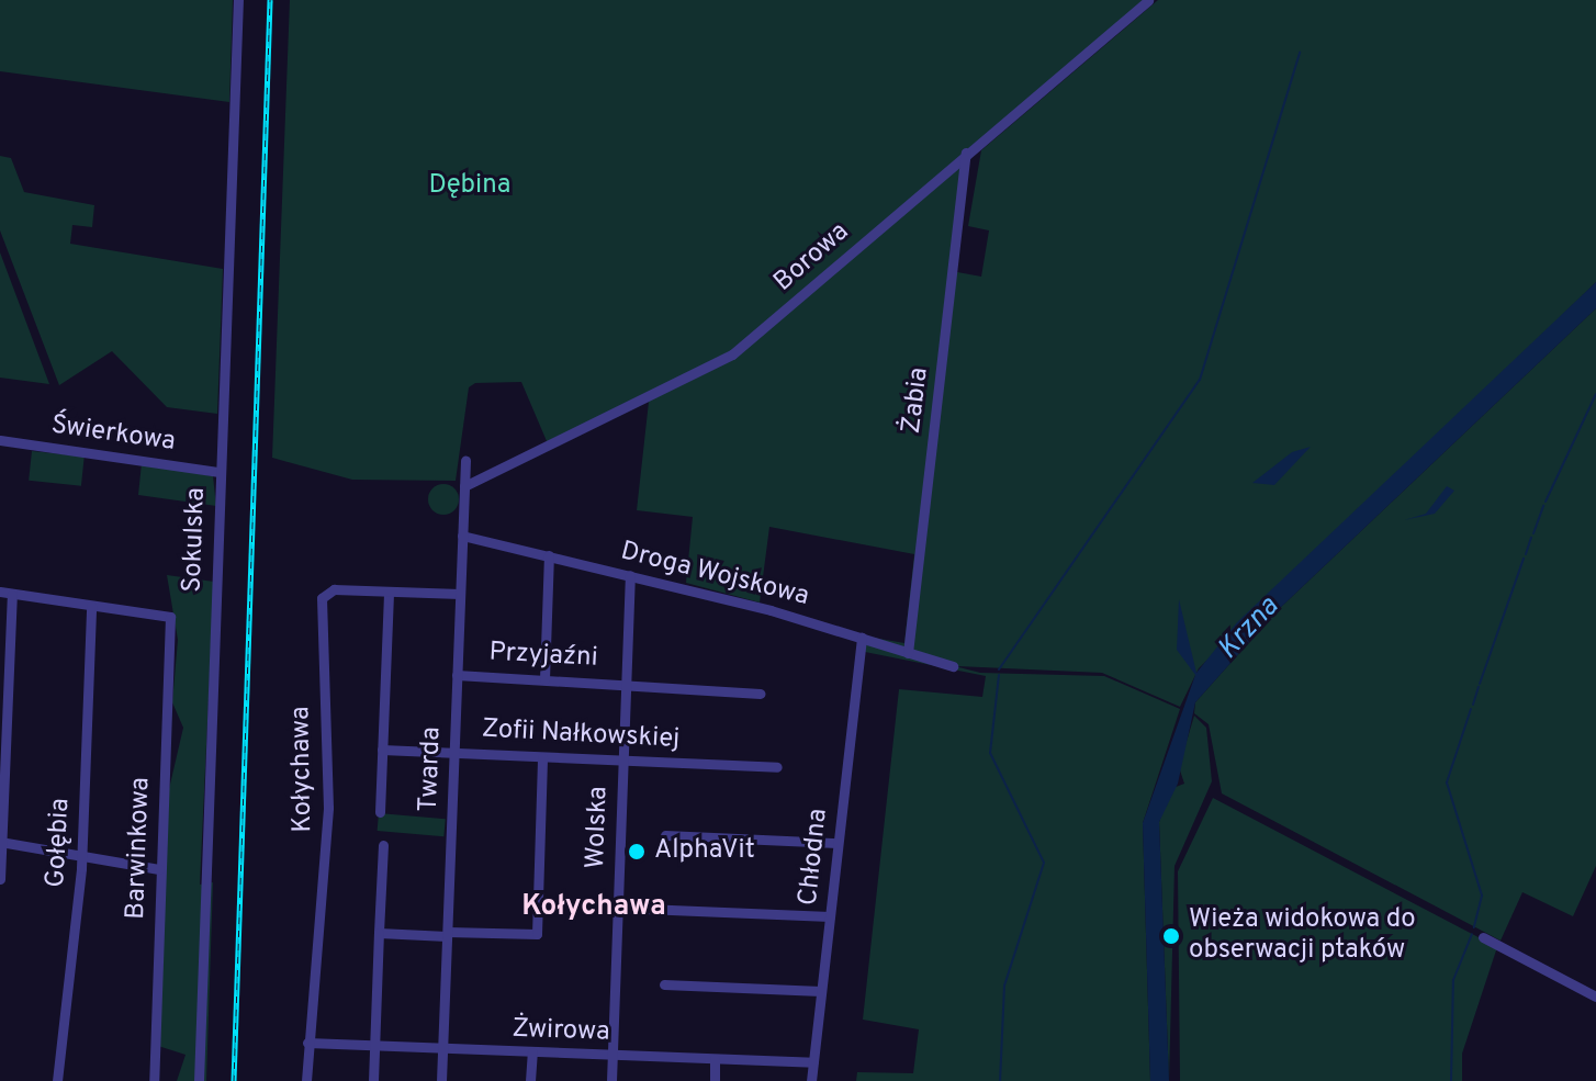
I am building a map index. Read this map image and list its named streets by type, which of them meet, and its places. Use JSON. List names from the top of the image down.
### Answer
{
  "streets": {
    "street": [
      "Borowa",
      "Żabia",
      "Świerkowa",
      "Sokulska",
      "Droga Wojskowa",
      "Przyjaźni",
      "Zofii Nałkowskiej",
      "Kołychawa",
      "Twarda",
      "Wolska",
      "Gołębia",
      "Barwinkowa",
      "Chłodna",
      "Żwirowa"
    ]
  },
  "crossings": [
    ["Borowa", "Żabia"],
    ["Borowa", "Twarda"],
    ["Żabia", "Droga Wojskowa"],
    ["Świerkowa", "Sokulska"],
    ["Droga Wojskowa", "Twarda"],
    ["Droga Wojskowa", "Wolska"],
    ["Droga Wojskowa", "Chłodna"],
    ["Przyjaźni", "Twarda"],
    ["Przyjaźni", "Wolska"],
    ["Zofii Nałkowskiej", "Twarda"],
    ["Zofii Nałkowskiej", "Wolska"],
    ["Kołychawa", "Twarda"],
    ["Kołychawa", "Żwirowa"],
    ["Twarda", "Żwirowa"],
    ["Wolska", "Żwirowa"],
    ["Gołębia", "Barwinkowa"],
    ["Chłodna", "Żwirowa"]
  ],
  "districts": ["Kołychawa"],
  "water": ["Krzna"],
  "parks": ["Dębina"],
  "places": ["AlphaVit", "Wieża widokowa do obserwacji ptaków"]
}
